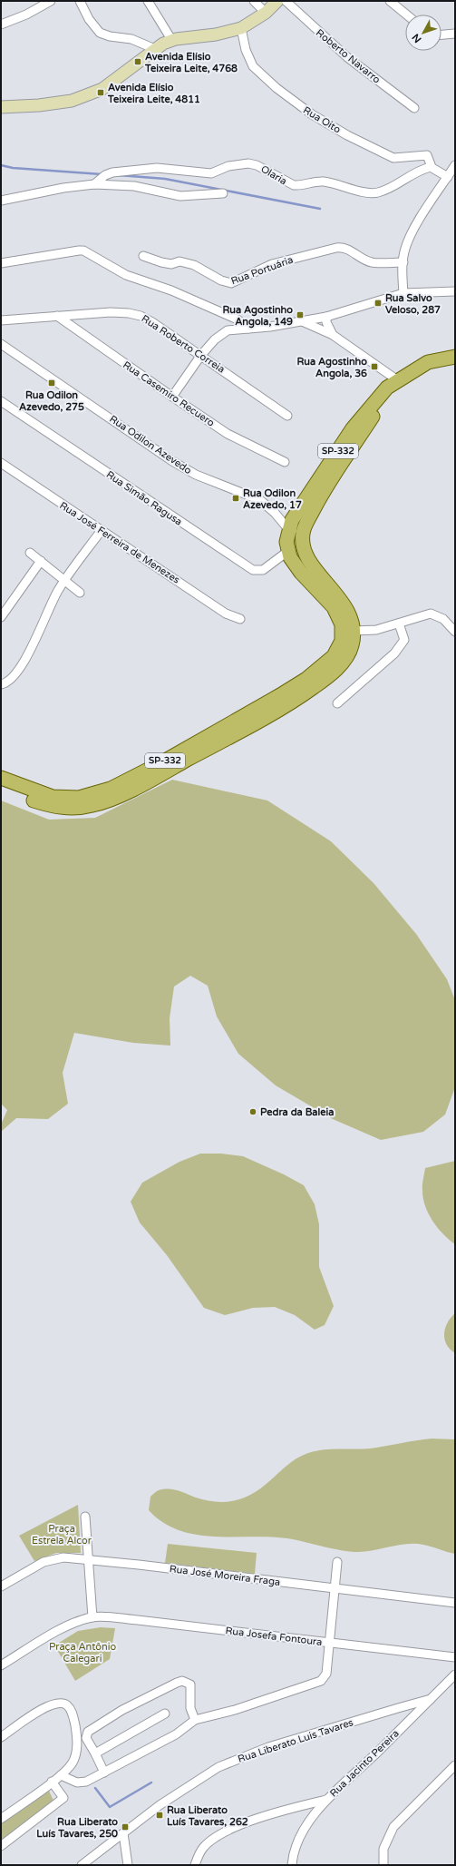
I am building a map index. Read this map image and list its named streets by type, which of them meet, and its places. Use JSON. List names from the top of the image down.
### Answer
{
  "streets": {
    "main road": ["SP-332"],
    "street": [
      "Roberto Navarro",
      "Rua Oito",
      "Olaria",
      "Rua Portuária",
      "Rua Roberto Correia",
      "Rua Casemiro Recuero",
      "Rua Odilon Azevedo",
      "Rua Simão Ragusa",
      "Rua José Ferreira de Menezes",
      "Rua José Moreira Fraga",
      "Rua Josefa Fontoura",
      "Rua Liberato Luis Tavares",
      "Rua Jacinto Pereira"
    ]
  },
  "crossings": [
    ["Rua Oito", "Olaria"],
    ["Rua Roberto Correia", "Rua Casemiro Recuero"],
    ["Rua Odilon Azevedo", "SP-332"],
    ["SP-332", "Rua Simão Ragusa"],
    ["Rua Liberato Luis Tavares", "Rua Jacinto Pereira"]
  ],
  "parks": ["Praça Estrela Alcor", "Praça Antônio Calegari"],
  "places": {
    "transit": [
      "Avenida Elísio Teixeira Leite, 4768",
      "Avenida Elísio Teixeira Leite, 4811",
      "Rua Salvo Veloso, 287",
      "Rua Agostinho Angola, 149",
      "Rua Agostinho Angola, 36",
      "Rua Odilon Azevedo, 275",
      "Rua Odilon Azevedo, 17",
      "Rua Liberato Luís Tavares, 262",
      "Rua Liberato Luís Tavares, 250"
    ],
    "other": ["Pedra da Baleia"]
  },
  "north": "bottom left"
}
